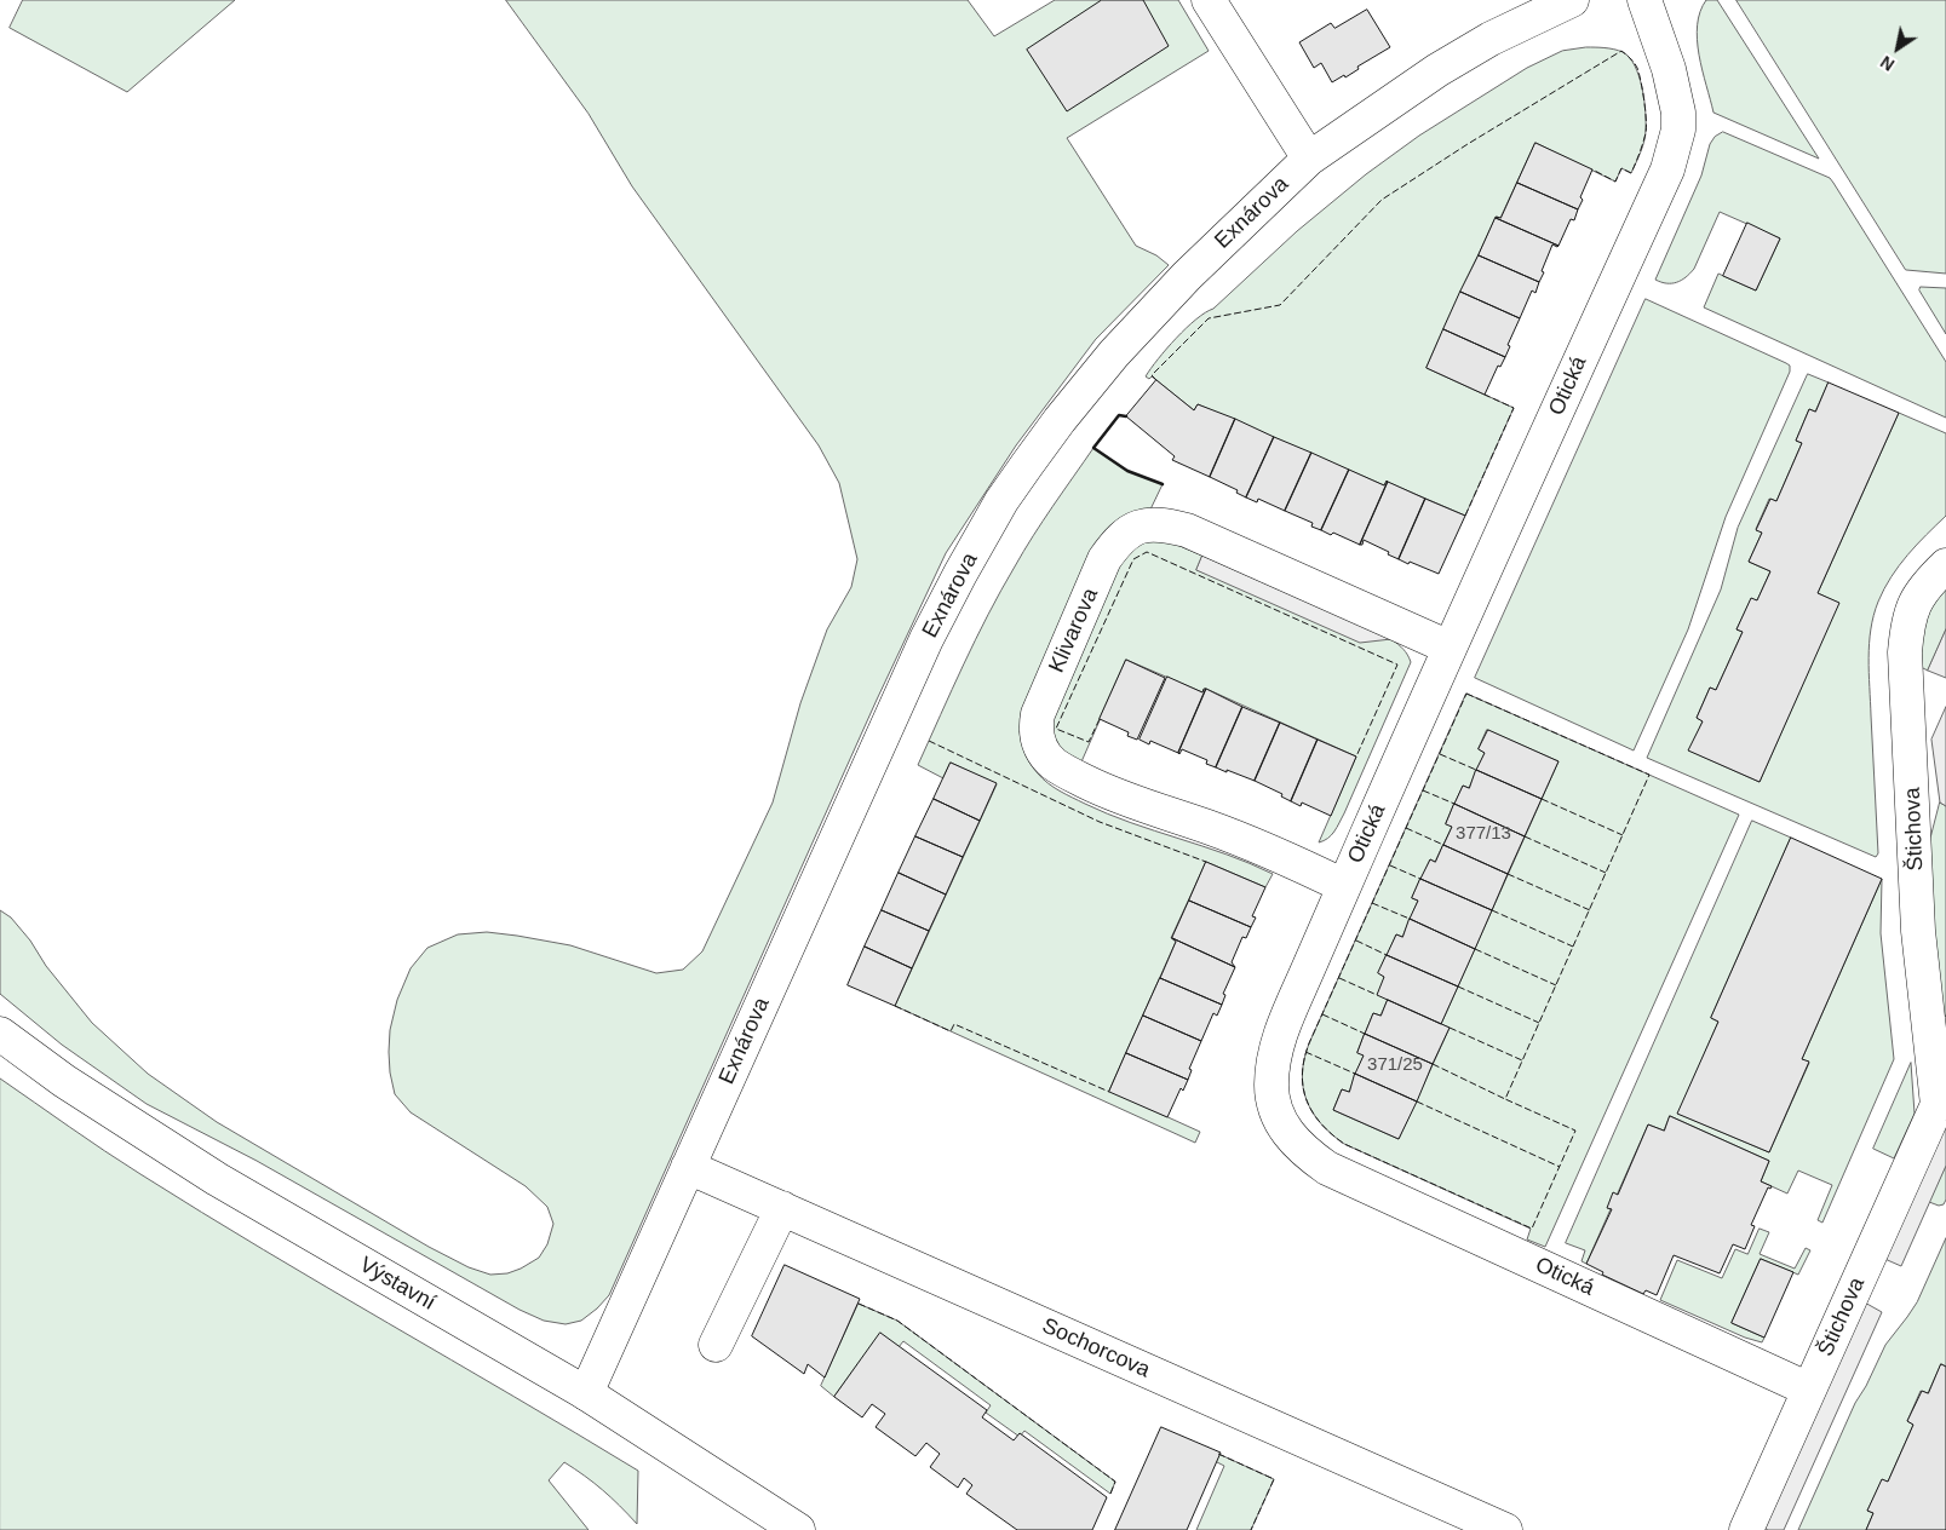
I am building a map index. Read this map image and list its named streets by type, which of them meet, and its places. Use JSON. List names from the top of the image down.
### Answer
{
  "streets": {
    "street": [
      "Exnárova",
      "Otická",
      "Klivarova",
      "Štichova",
      "Výstavní",
      "Sochorcova"
    ]
  },
  "crossings": [
    ["Exnárova", "Výstavní"],
    ["Exnárova", "Sochorcova"],
    ["Otická", "Klivarova"],
    ["Otická", "Štichova"]
  ],
  "house_numbers": ["377/13", "371/25"],
  "north": "bottom left"
}
